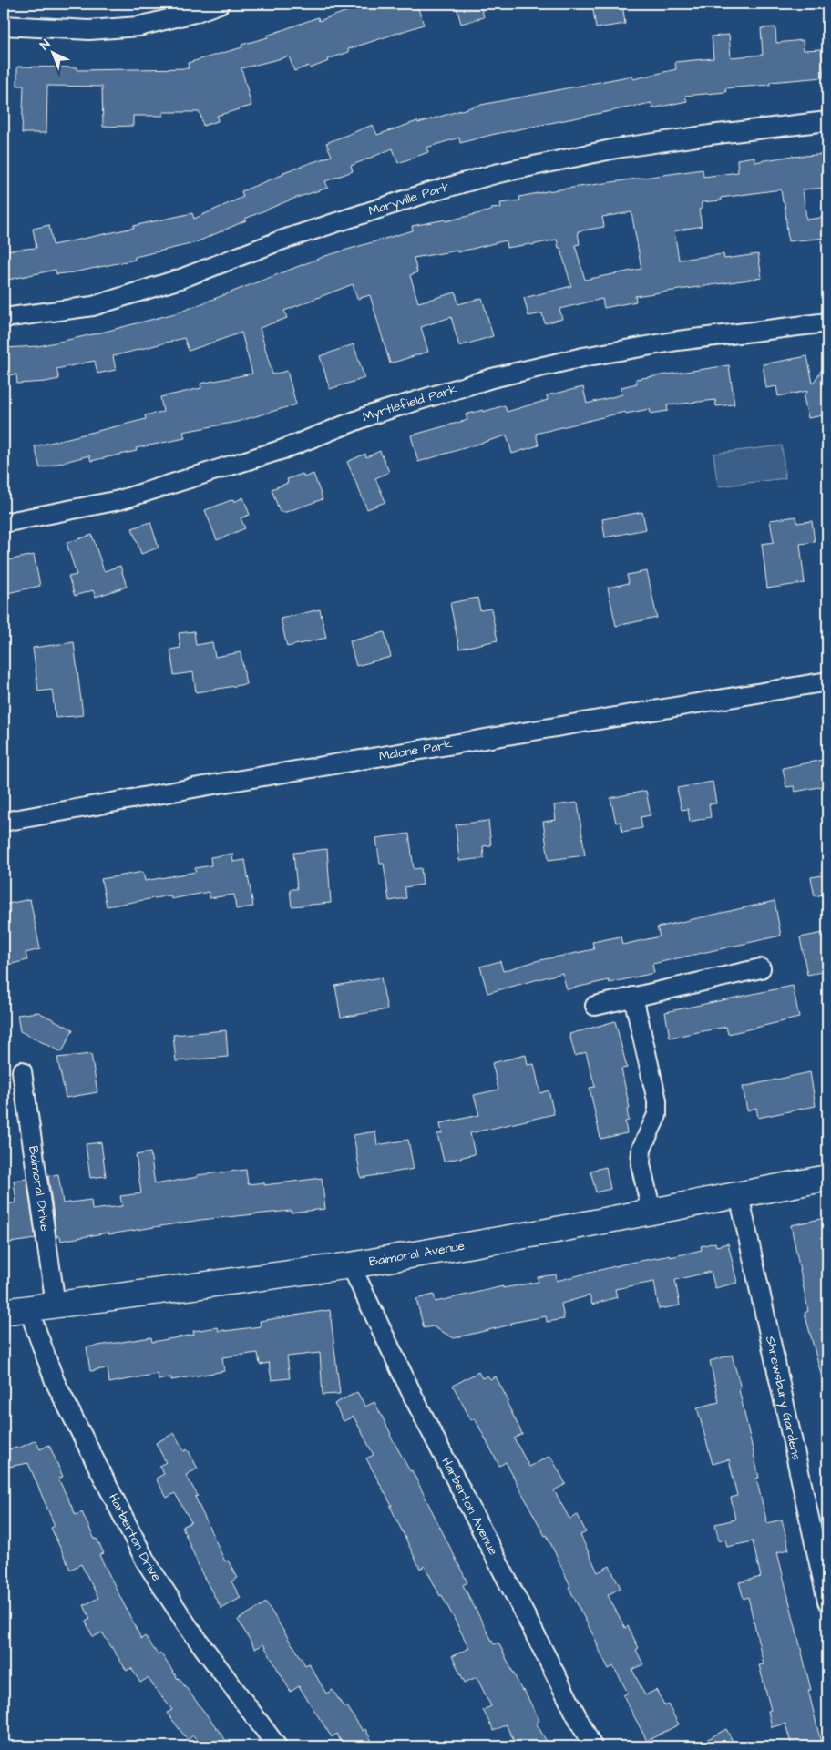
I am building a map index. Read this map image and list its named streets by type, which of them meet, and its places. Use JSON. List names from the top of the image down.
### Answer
{
  "streets": {
    "highway": ["Balmoral Avenue"],
    "street": [
      "Maryville Park",
      "Myrtlefield Park",
      "Malone Park",
      "Balmoral Drive",
      "Shrewsbury Gardens",
      "Harberton Avenue",
      "Harberton Drive"
    ]
  },
  "crossings": [
    ["Balmoral Drive", "Balmoral Avenue"],
    ["Balmoral Avenue", "Shrewsbury Gardens"],
    ["Balmoral Avenue", "Harberton Avenue"],
    ["Balmoral Avenue", "Harberton Drive"]
  ],
  "north": "top left"
}
